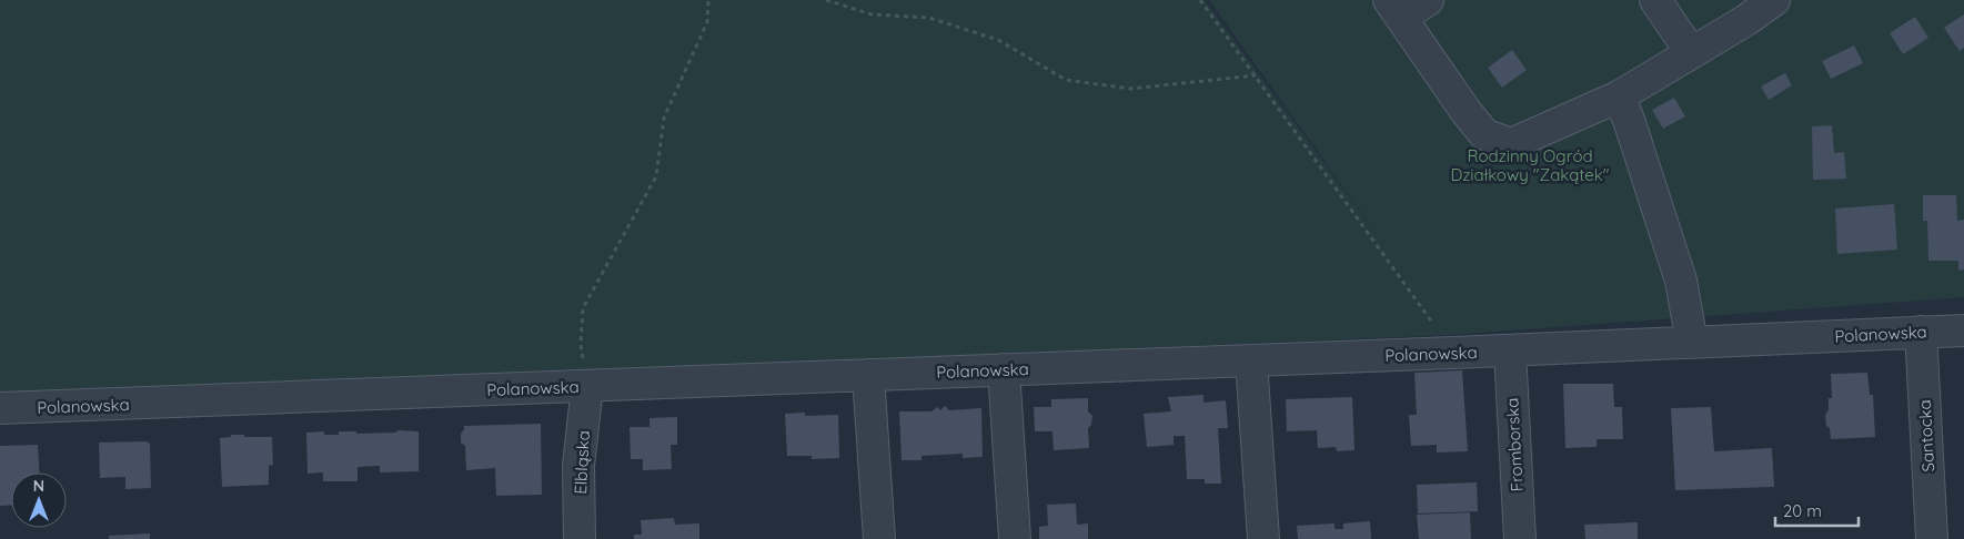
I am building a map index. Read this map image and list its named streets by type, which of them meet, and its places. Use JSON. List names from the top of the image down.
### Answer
{
  "streets": {
    "street": [
      "Polanowska",
      "Santocka",
      "Fromborska",
      "Elbląska"
    ]
  },
  "crossings": [
    ["Polanowska", "Santocka"],
    ["Polanowska", "Fromborska"],
    ["Polanowska", "Elbląska"]
  ],
  "parks": ["Rodzinny Ogród Działkowy \"Zakątek\""],
  "scale_bar": "20 m",
  "north": "top"
}
